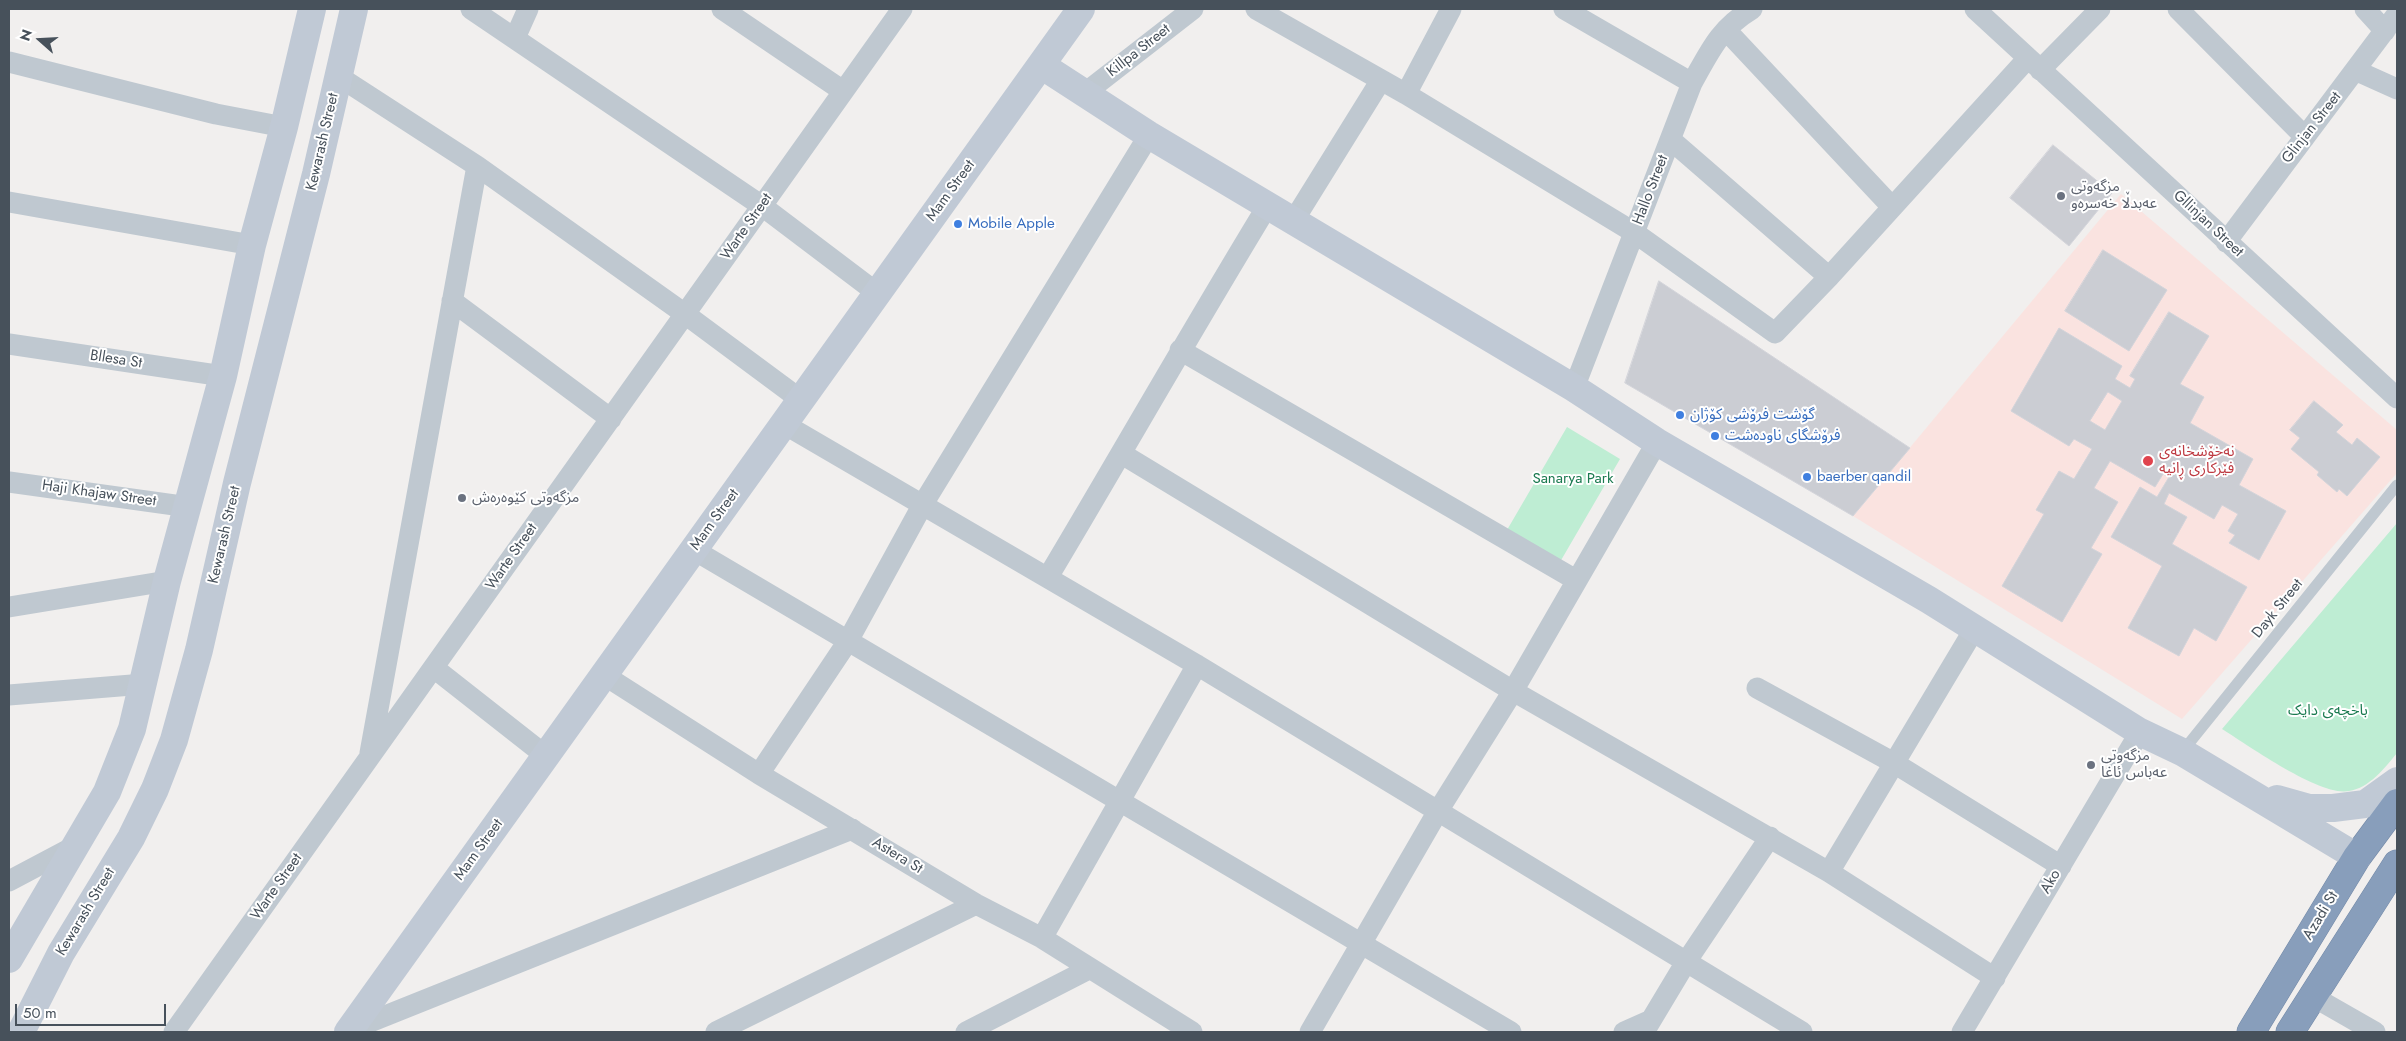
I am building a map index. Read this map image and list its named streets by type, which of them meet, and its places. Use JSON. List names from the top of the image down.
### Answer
{
  "streets": {
    "highway": ["Azadi St"],
    "street": [
      "Killpa Street",
      "Glinjan Street",
      "Kewarash Street",
      "Hallo Street",
      "Mam Street",
      "Gllinjan Street",
      "Warte Street",
      "Bllesa St",
      "‌Haji Khajaw Street",
      "Astera St",
      "Ako"
    ],
    "lane": ["Dayk Street"]
  },
  "crossings": [
    ["Glinjan Street", "Gllinjan Street"],
    ["Mam Street", "Astera St"]
  ],
  "parks": ["Sanarya Park", "باخچەی دایک"],
  "places": [
    "مزگەوتی عەبدڵا خەسرەو",
    "Mobile Apple",
    "گۆشت فرۆشی کۆژان",
    "فرۆشگای ناوده‌شت",
    "نەخۆشخانەی فێرکاری ڕانیە",
    "baerber qandil",
    "مزگەوتی کێوەرەش",
    "مزگەوتی عەباس ئاغا"
  ],
  "scale_bar": "50 m",
  "north": "left"
}
